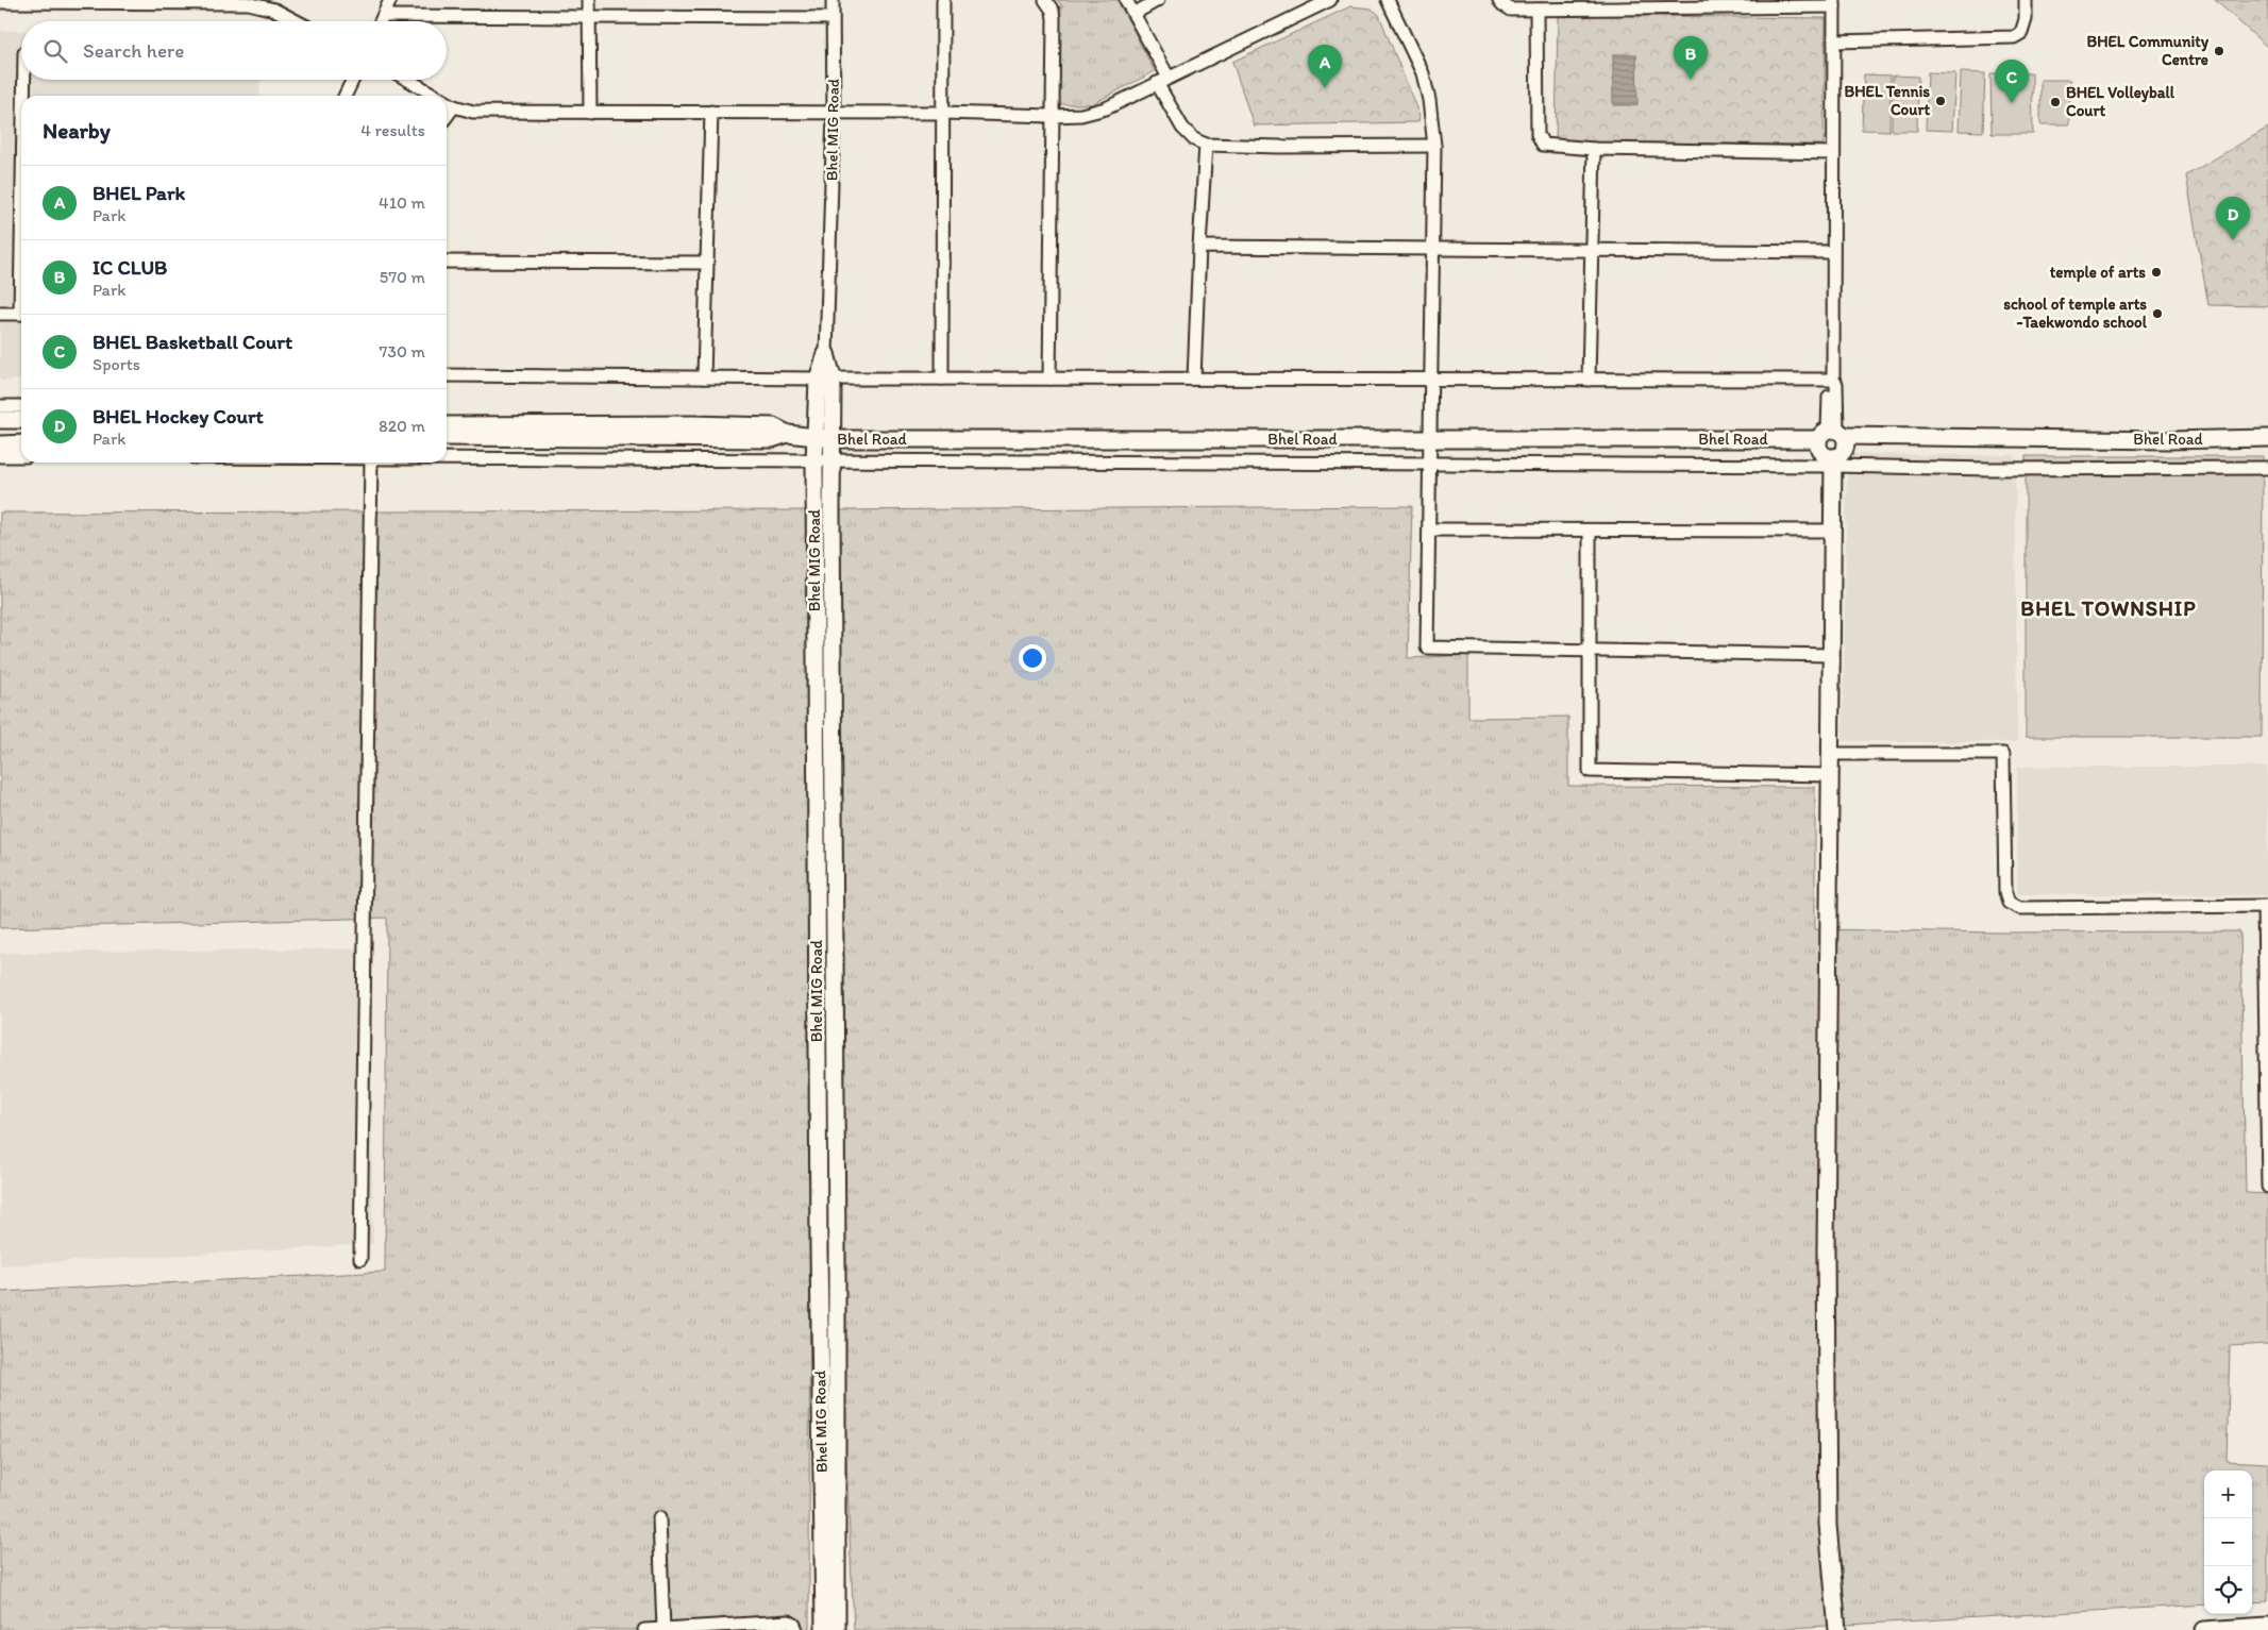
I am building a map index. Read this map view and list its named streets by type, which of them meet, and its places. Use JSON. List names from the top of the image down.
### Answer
{
  "streets": {
    "street": ["Bhel MIG Road", "Bhel Road"]
  },
  "crossings": [
    ["Bhel MIG Road", "Bhel Road"]
  ],
  "districts": ["BHEL TOWNSHIP"],
  "places": [
    "BHEL Community Centre",
    "BHEL Tennis Court",
    "BHEL Volleyball Court",
    "temple of arts",
    "school of temple arts -Taekwondo school"
  ],
  "page": {
    "search": "Search here",
    "pins": [
      "B",
      "A",
      "C",
      "D"
    ],
    "heading": ["Nearby", "4 results"],
    "list": [
      {
        "mark": "A",
        "name": "BHEL Park",
        "note": "Park",
        "value": "410 m"
      },
      {
        "mark": "B",
        "name": "IC CLUB",
        "note": "Park",
        "value": "570 m"
      },
      {
        "mark": "C",
        "name": "BHEL Basketball Court",
        "note": "Sports",
        "value": "730 m"
      },
      {
        "mark": "D",
        "name": "BHEL Hockey Court",
        "note": "Park",
        "value": "820 m"
      }
    ],
    "map_buttons": ["+", "−"]
  }
}
